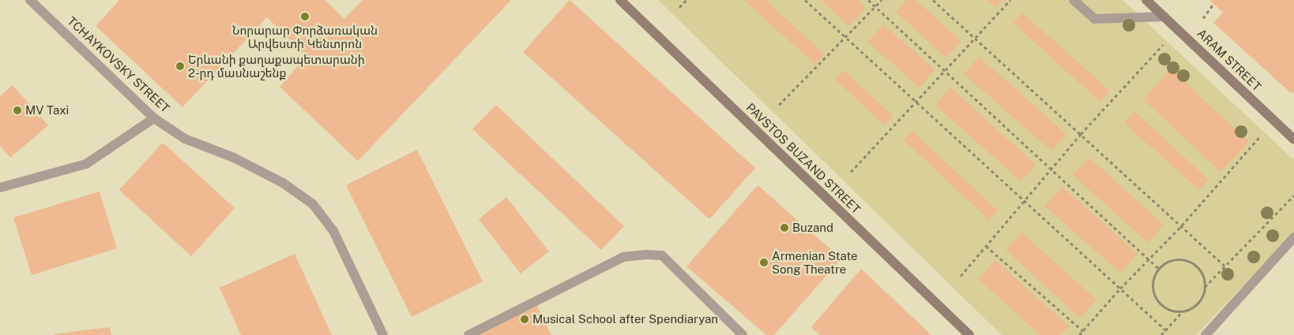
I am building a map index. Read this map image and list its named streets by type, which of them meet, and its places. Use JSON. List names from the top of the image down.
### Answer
{
  "streets": {
    "street": ["ARAM STREET", "TCHAYKOVSKY STREET", "PAVSTOS BUZAND STREET"]
  },
  "places": [
    "Նորարար Փորձառական Արվեստի Կենտրոն",
    "Երևանի քաղաքապետարանի 2-րդ մասնաշենք",
    "MV Taxi",
    "Buzand",
    "Armenian State Song Theatre",
    "Musical School after Spendiaryan"
  ]
}
